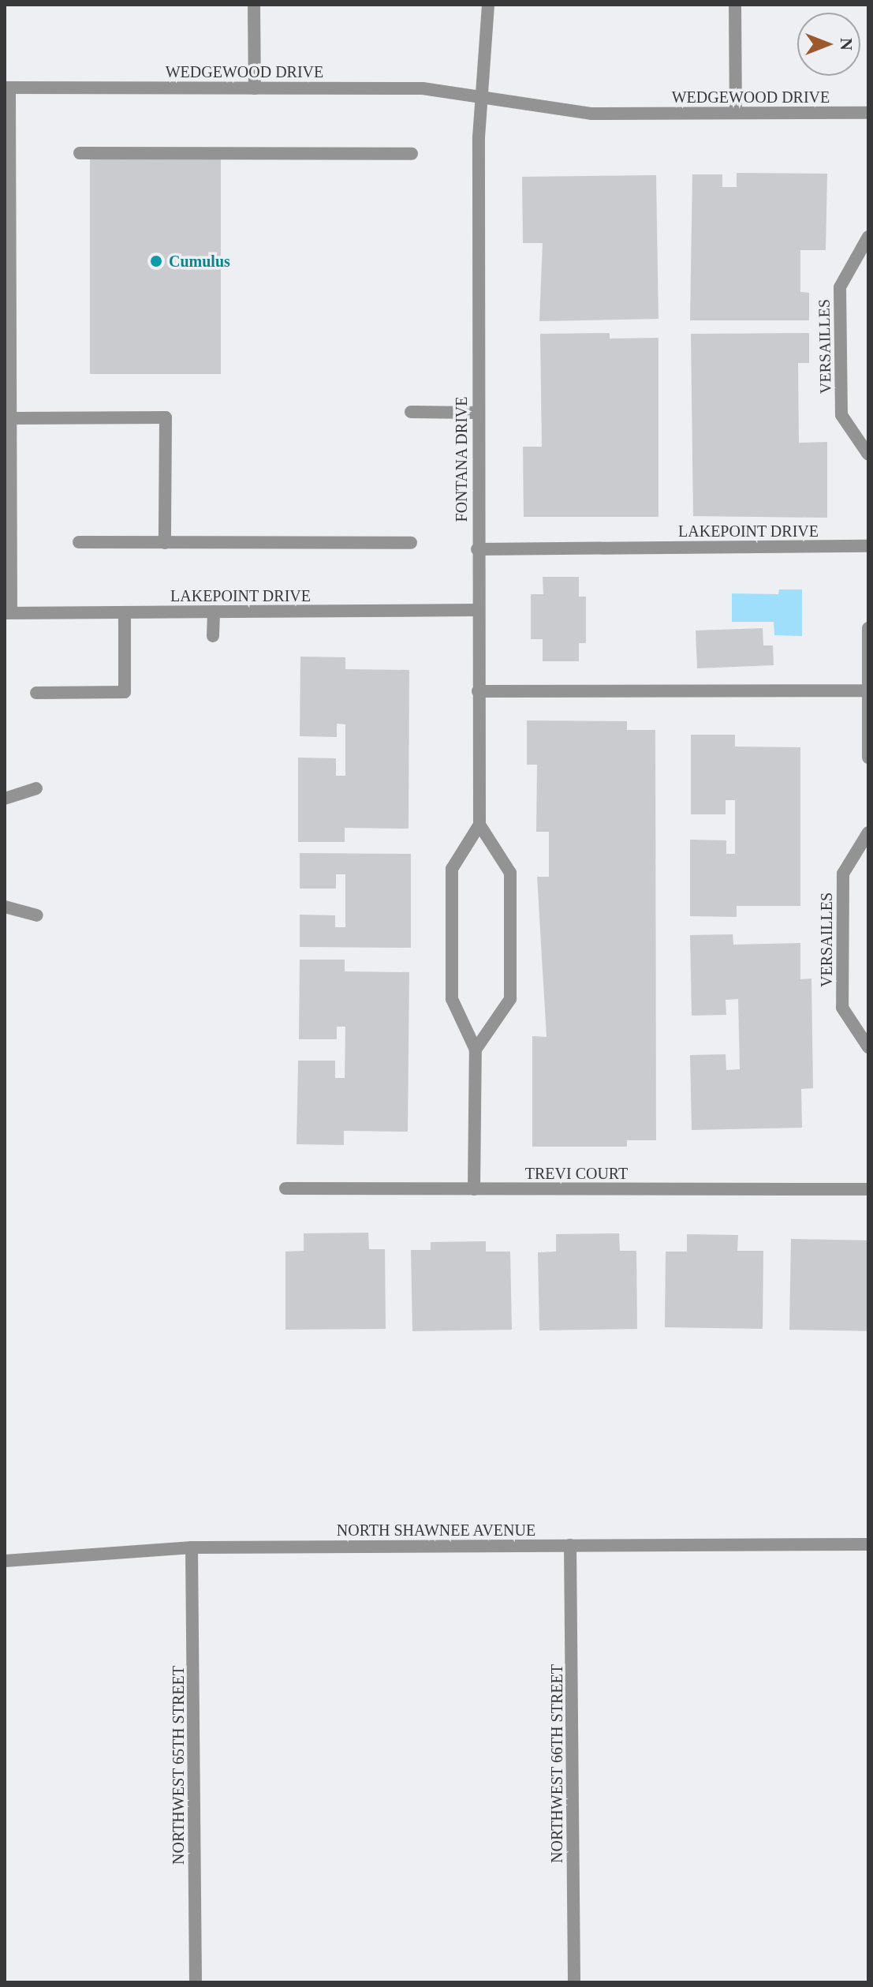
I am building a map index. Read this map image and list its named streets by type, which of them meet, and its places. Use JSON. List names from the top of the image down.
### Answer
{
  "streets": {
    "street": [
      "WEDGEWOOD DRIVE",
      "VERSAILLES",
      "FONTANA DRIVE",
      "LAKEPOINT DRIVE",
      "TREVI COURT",
      "NORTH SHAWNEE AVENUE",
      "NORTHWEST 66TH STREET",
      "NORTHWEST 65TH STREET"
    ]
  },
  "crossings": [
    ["WEDGEWOOD DRIVE", "FONTANA DRIVE"],
    ["FONTANA DRIVE", "LAKEPOINT DRIVE"],
    ["NORTH SHAWNEE AVENUE", "NORTHWEST 66TH STREET"],
    ["NORTH SHAWNEE AVENUE", "NORTHWEST 65TH STREET"]
  ],
  "places": ["Cumulus"],
  "north": "right"
}
